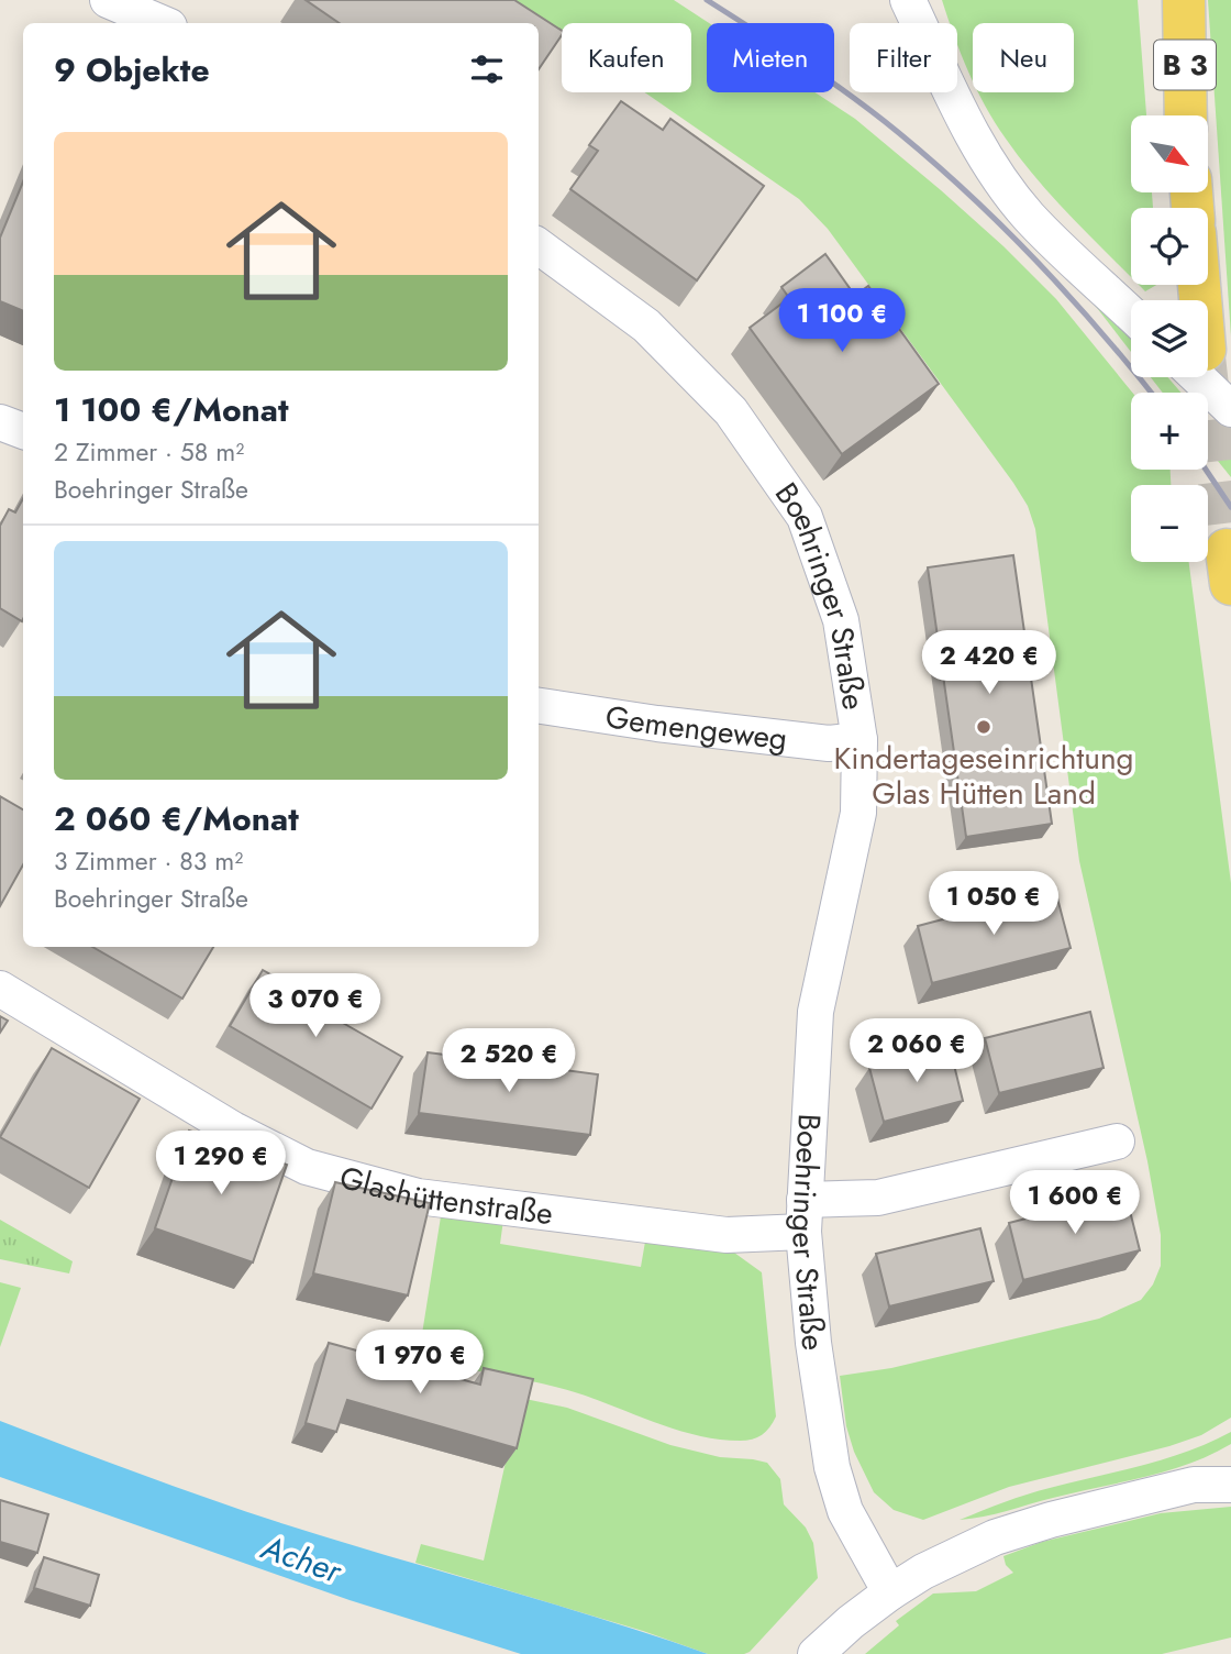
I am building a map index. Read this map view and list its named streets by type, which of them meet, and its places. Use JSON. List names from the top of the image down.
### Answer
{
  "streets": {
    "main road": ["B 3"],
    "street": ["Boehringer Straße", "Gemengeweg", "Glashüttenstraße"]
  },
  "crossings": [
    ["Boehringer Straße", "Gemengeweg"],
    ["Boehringer Straße", "Glashüttenstraße"]
  ],
  "water": ["Acher"],
  "places": ["Kindertageseinrichtung Glas Hütten Land"],
  "north": "bottom right",
  "page": {
    "chip": [
      "Kaufen",
      "Mieten",
      "Filter",
      "Neu"
    ],
    "heading": "9 Objekte",
    "map_buttons": ["+", "−"],
    "list": [
      {
        "name": "1 100 €/Monat",
        "note": "2 Zimmer · 58 m² · Boehringer Straße"
      },
      {
        "name": "2 060 €/Monat",
        "note": "3 Zimmer · 83 m² · Boehringer Straße"
      }
    ],
    "price": [
      "1 100 €",
      "2 420 €",
      "1 050 €",
      "3 070 €",
      "2 060 €",
      "2 520 €",
      "1 290 €",
      "1 600 €",
      "1 970 €"
    ]
  }
}
